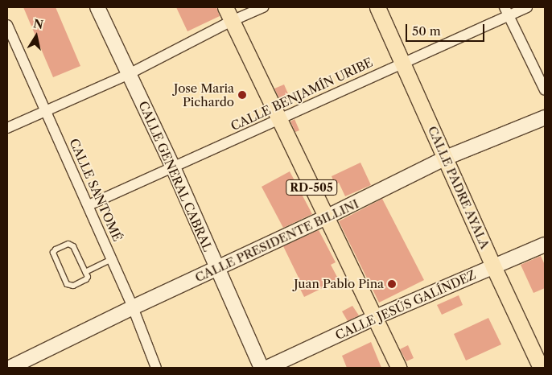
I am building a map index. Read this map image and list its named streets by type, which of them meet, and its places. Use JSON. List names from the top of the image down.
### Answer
{
  "streets": {
    "main road": ["RD-505", "CALLE PADRE AYALA"],
    "street": [
      "CALLE BENJAMÍN URIBE",
      "CALLE GENERAL CABRAL",
      "CALLE SANTOMÉ",
      "CALLE PRESIDENTE BILLINI",
      "CALLE JESÚS GALÍNDEZ"
    ]
  },
  "crossings": [
    ["CALLE BENJAMÍN URIBE", "CALLE GENERAL CABRAL"],
    ["CALLE BENJAMÍN URIBE", "RD-505"],
    ["CALLE BENJAMÍN URIBE", "CALLE PADRE AYALA"],
    ["CALLE BENJAMÍN URIBE", "CALLE SANTOMÉ"],
    ["CALLE GENERAL CABRAL", "CALLE PRESIDENTE BILLINI"],
    ["RD-505", "CALLE PRESIDENTE BILLINI"],
    ["RD-505", "CALLE JESÚS GALÍNDEZ"],
    ["CALLE PADRE AYALA", "CALLE PRESIDENTE BILLINI"],
    ["CALLE PADRE AYALA", "CALLE JESÚS GALÍNDEZ"],
    ["CALLE SANTOMÉ", "CALLE PRESIDENTE BILLINI"]
  ],
  "places": ["Jose Maria Pichardo", "Juan Pablo Pina"],
  "scale_bar": "50 m",
  "north": "top"
}
